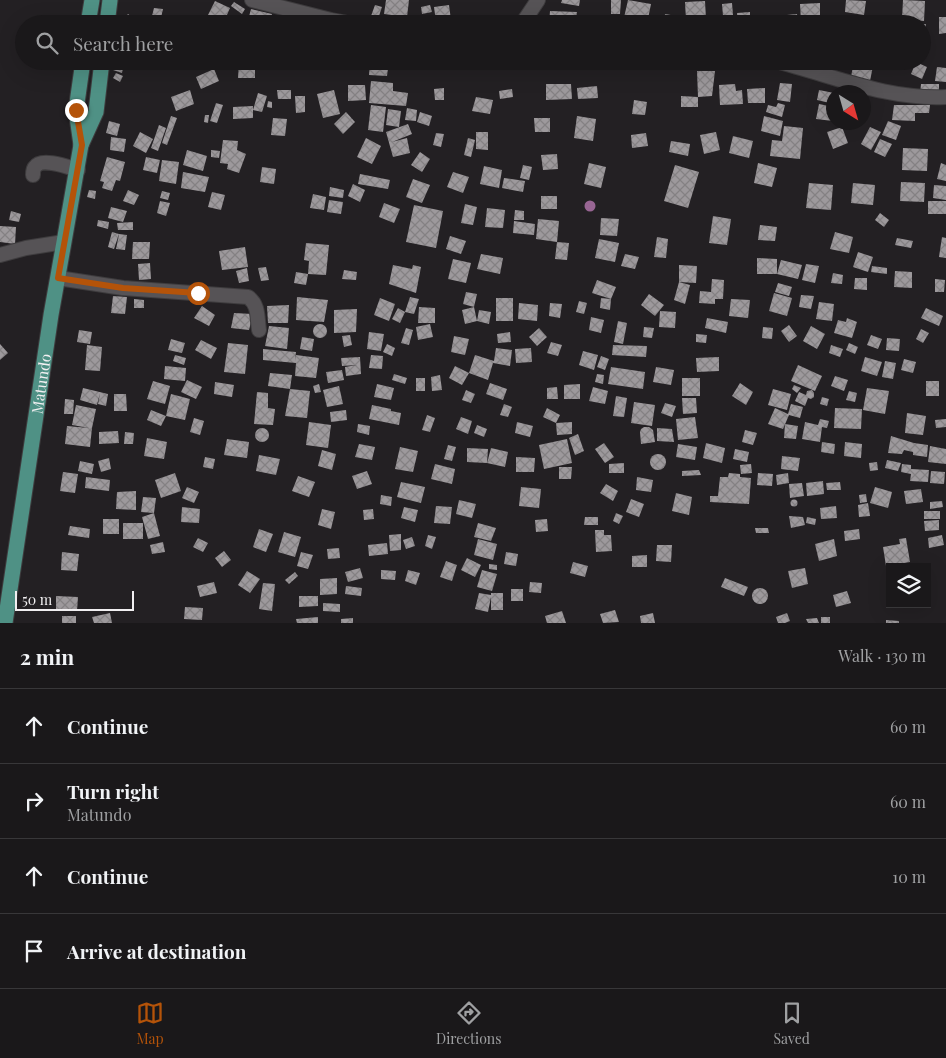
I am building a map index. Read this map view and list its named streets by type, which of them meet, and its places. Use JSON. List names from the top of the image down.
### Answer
{
  "streets": {
    "main road": ["Matundo"]
  },
  "scale_bar": "50 m",
  "north": "bottom right",
  "page": {
    "search": "Search here",
    "scale": "50 m",
    "heading": ["2 min", "Walk · 130 m"],
    "list": [
      ["Continue", "60 m"],
      ["Turn right", "Matundo", "60 m"],
      ["Continue", "10 m"],
      "Arrive at destination"
    ],
    "nav": ["Map", "Directions", "Saved"]
  }
}
